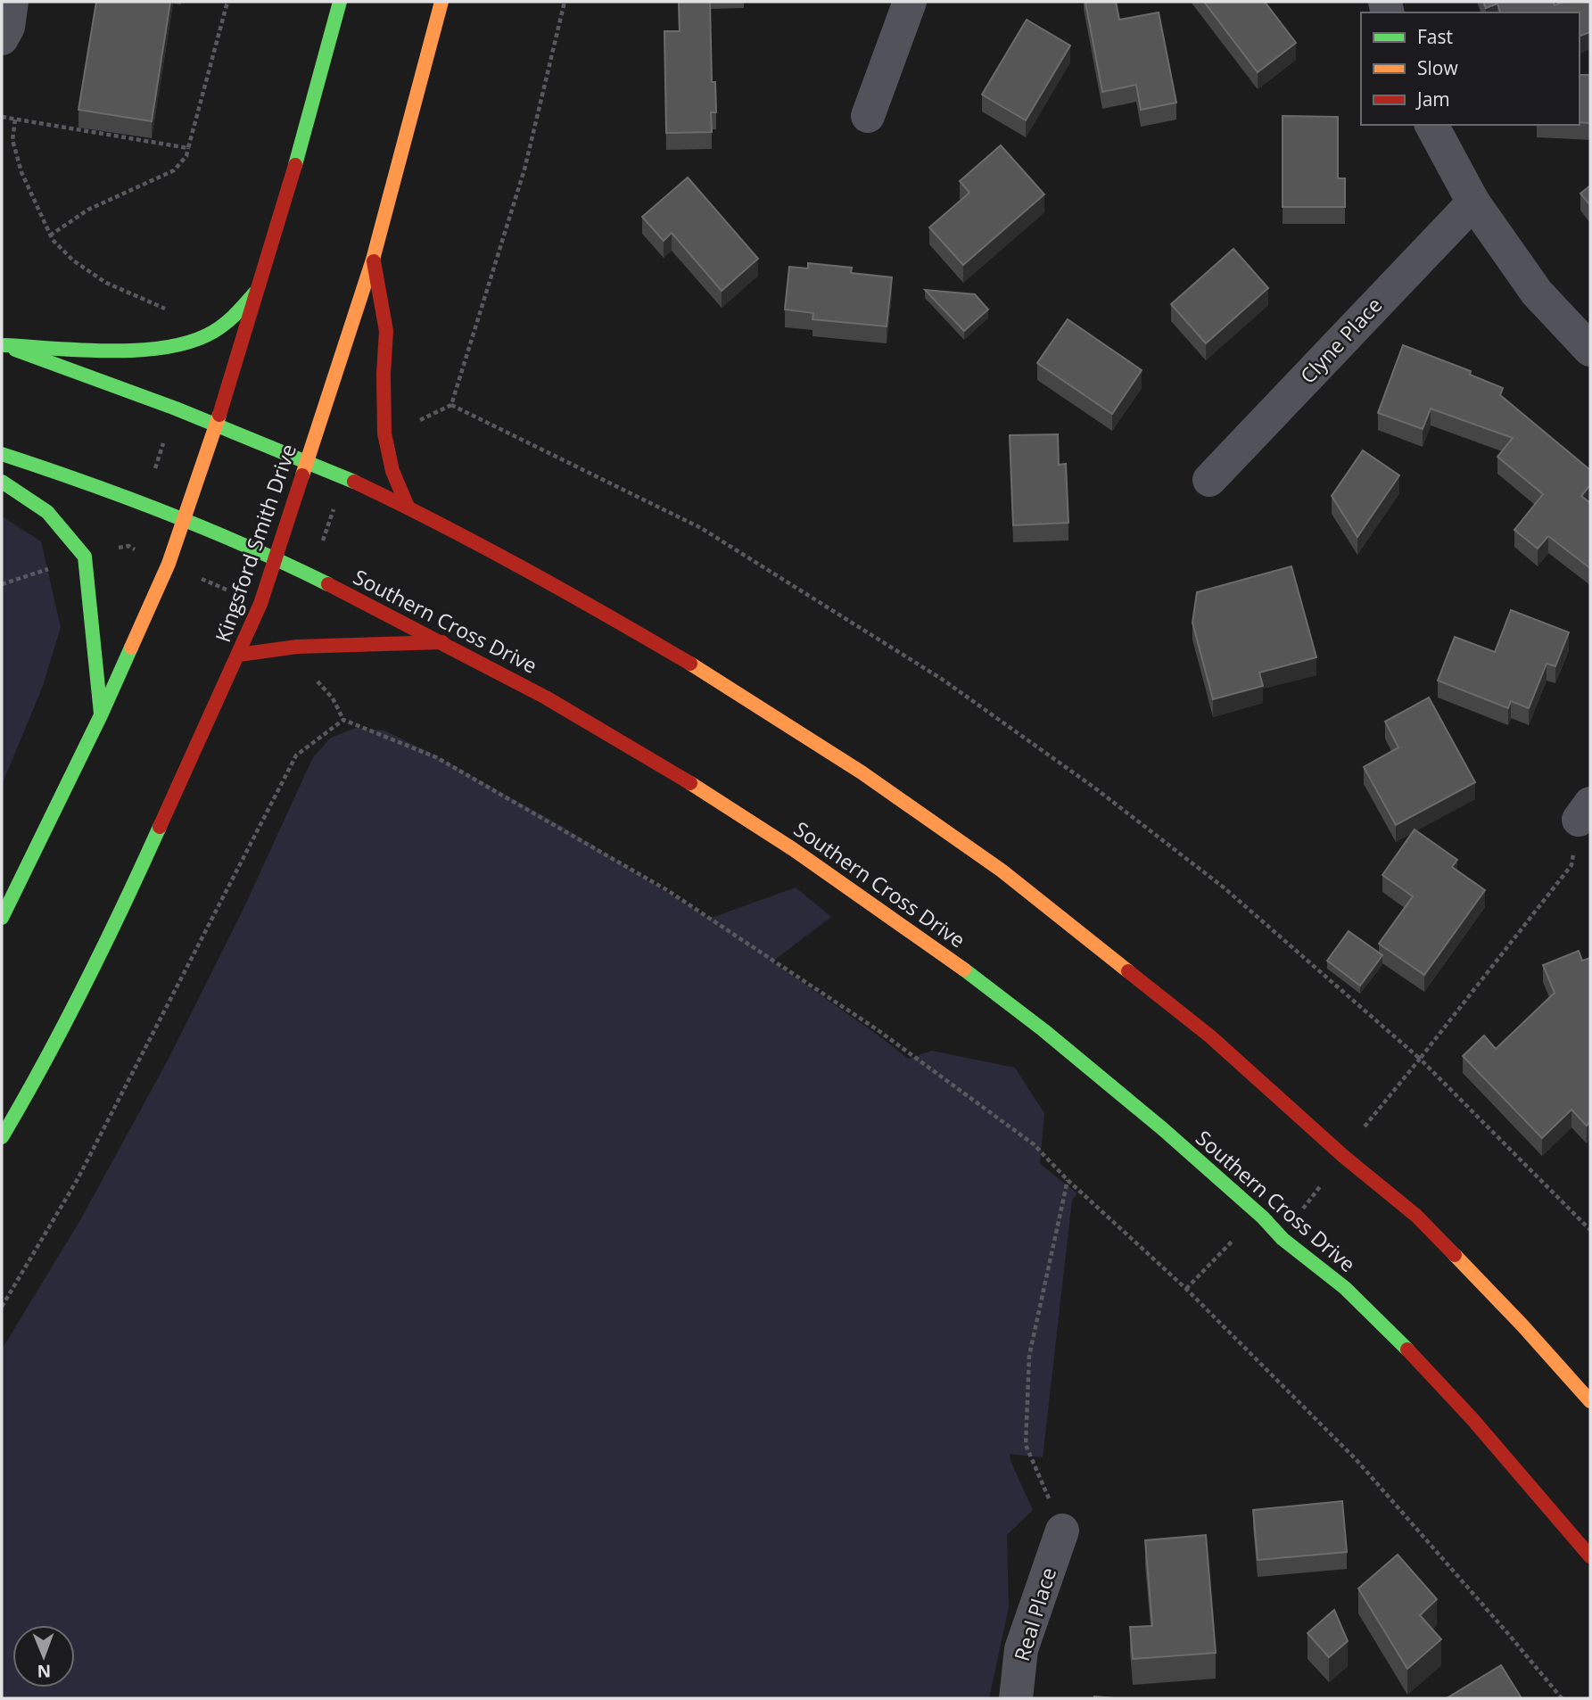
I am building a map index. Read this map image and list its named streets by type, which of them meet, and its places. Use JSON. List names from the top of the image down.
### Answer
{
  "streets": {
    "main road": ["Kingsford Smith Drive", "Southern Cross Drive"],
    "street": ["Clyne Place", "Real Place"]
  },
  "crossings": [
    ["Kingsford Smith Drive", "Southern Cross Drive"]
  ],
  "legend": ["Fast", "Slow", "Jam"],
  "north": "bottom"
}
